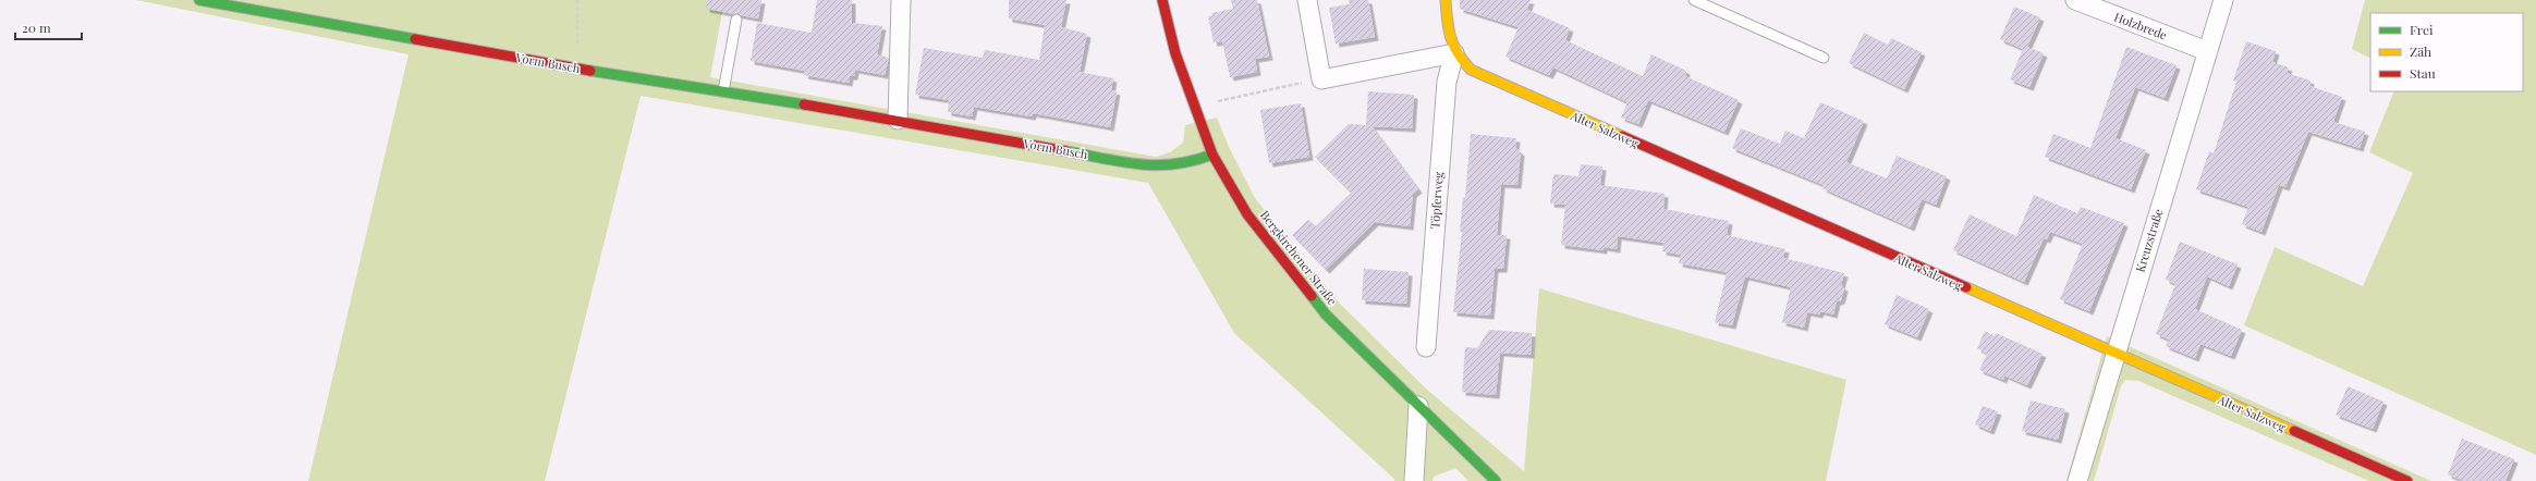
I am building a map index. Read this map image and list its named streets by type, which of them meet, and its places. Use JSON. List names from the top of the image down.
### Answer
{
  "streets": {
    "street": [
      "Holzbrede",
      "Vorm Busch",
      "Alter Salzweg",
      "Töpferweg",
      "Kreuzstraße",
      "Bergkirchener Straße"
    ]
  },
  "crossings": [
    ["Holzbrede", "Kreuzstraße"],
    ["Vorm Busch", "Bergkirchener Straße"],
    ["Alter Salzweg", "Töpferweg"],
    ["Alter Salzweg", "Kreuzstraße"]
  ],
  "legend": ["Frei", "Zäh", "Stau"],
  "scale_bar": "20 m"
}
